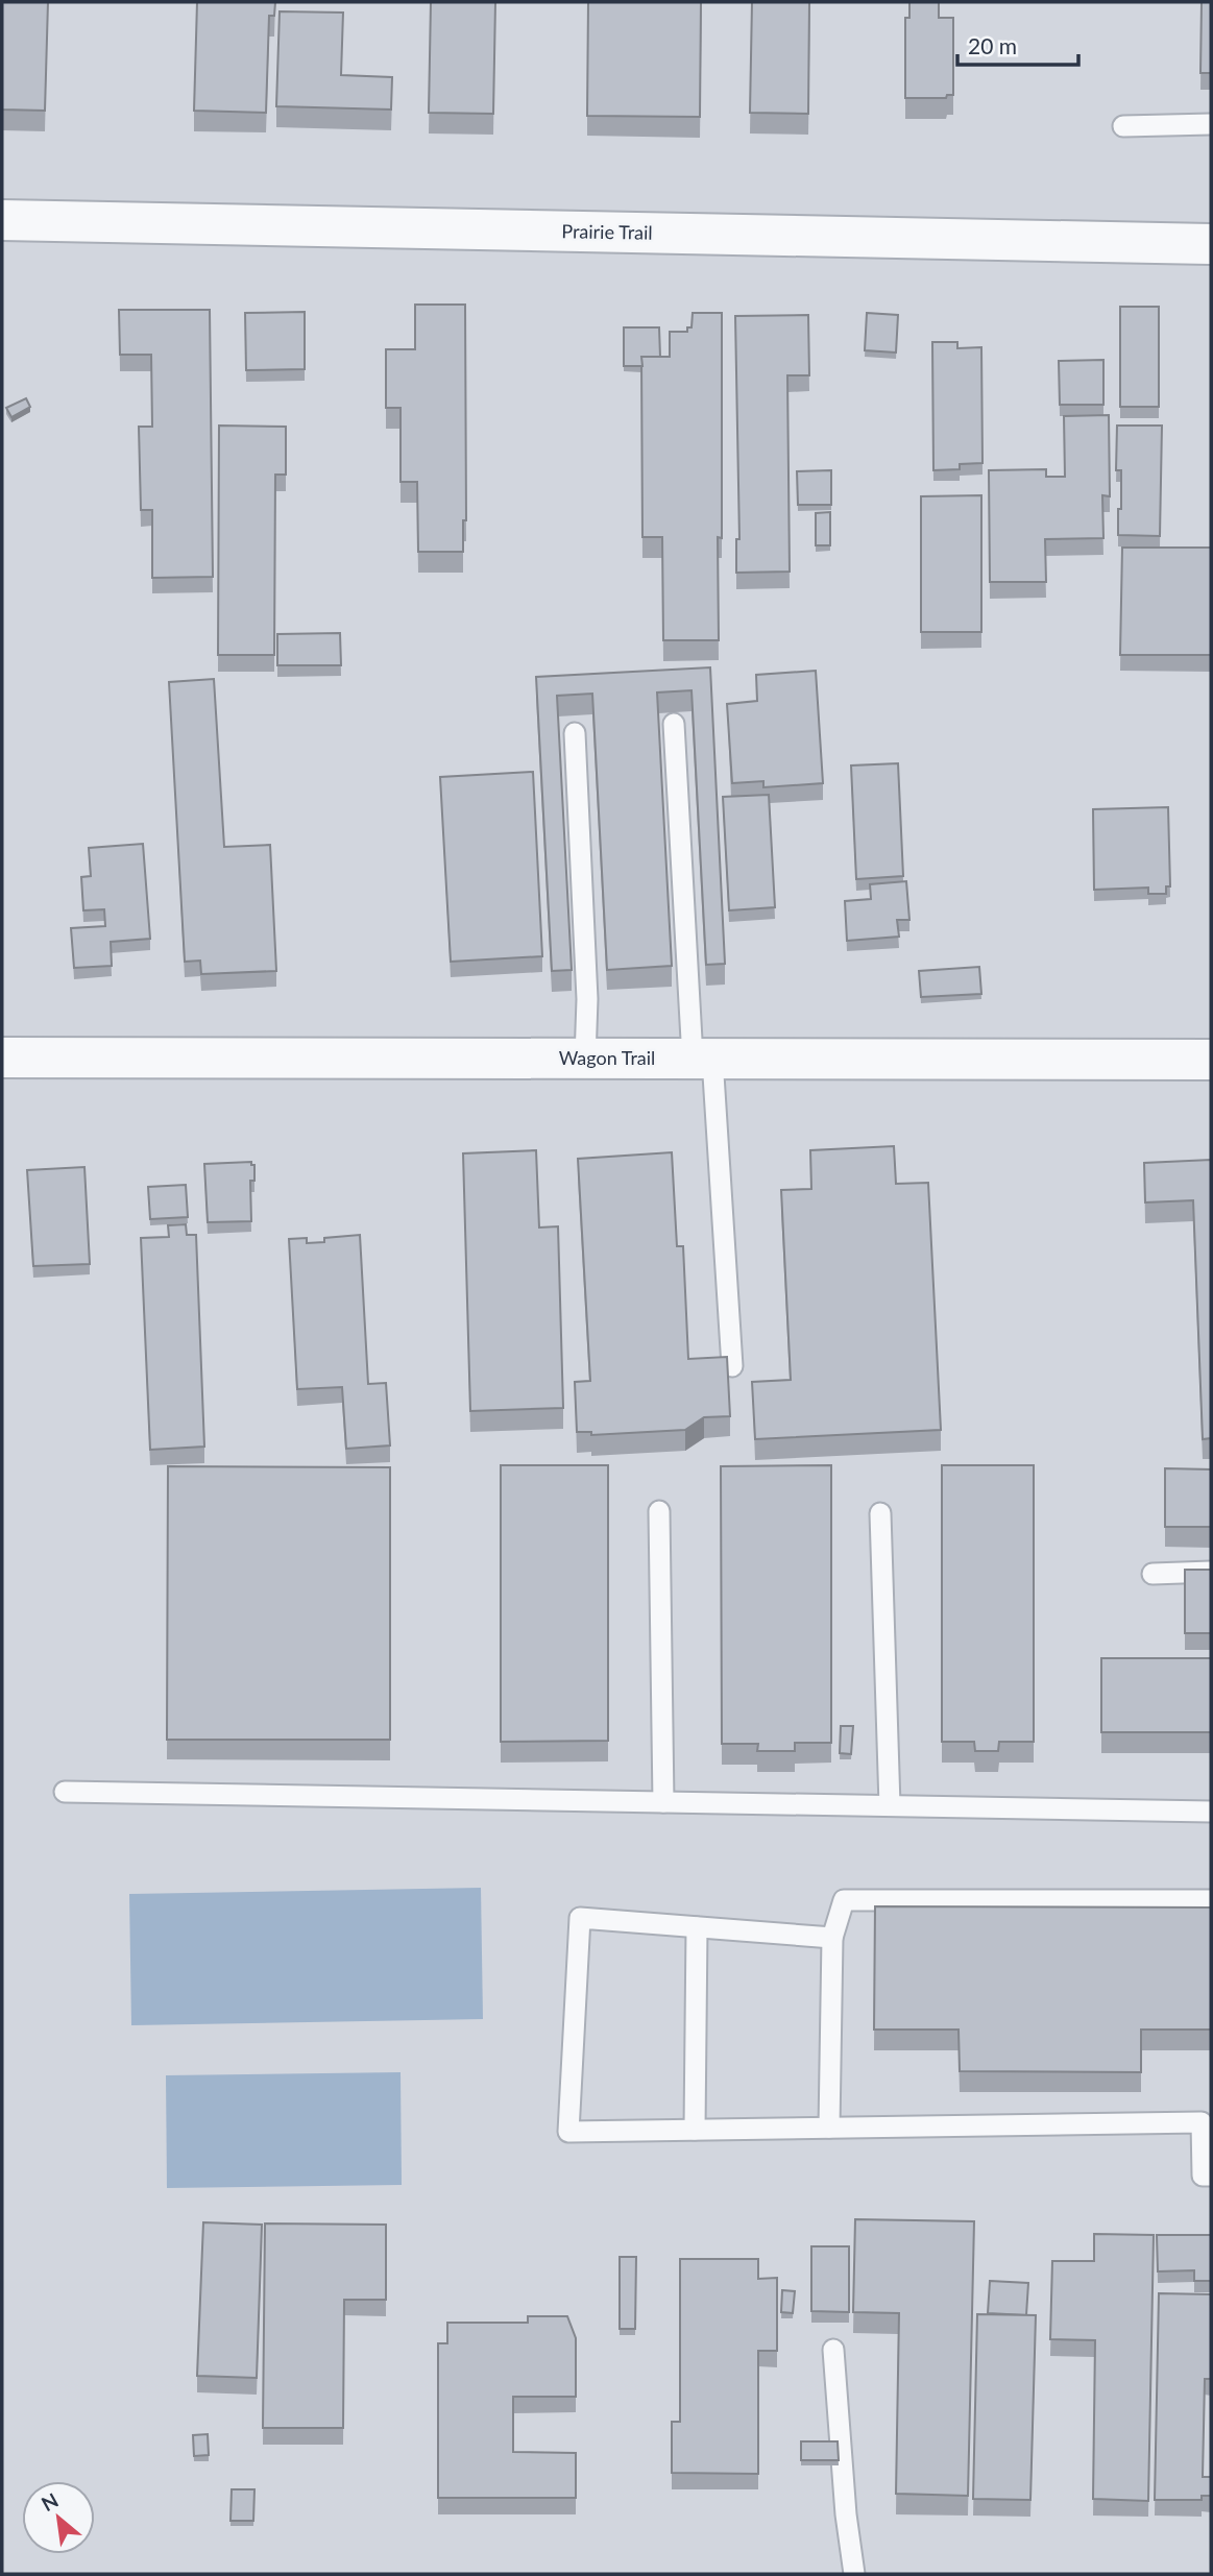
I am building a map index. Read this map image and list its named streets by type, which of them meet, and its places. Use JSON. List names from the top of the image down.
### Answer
{
  "streets": {
    "street": ["Prairie Trail", "Wagon Trail"]
  },
  "scale_bar": "20 m",
  "north": "top left"
}
